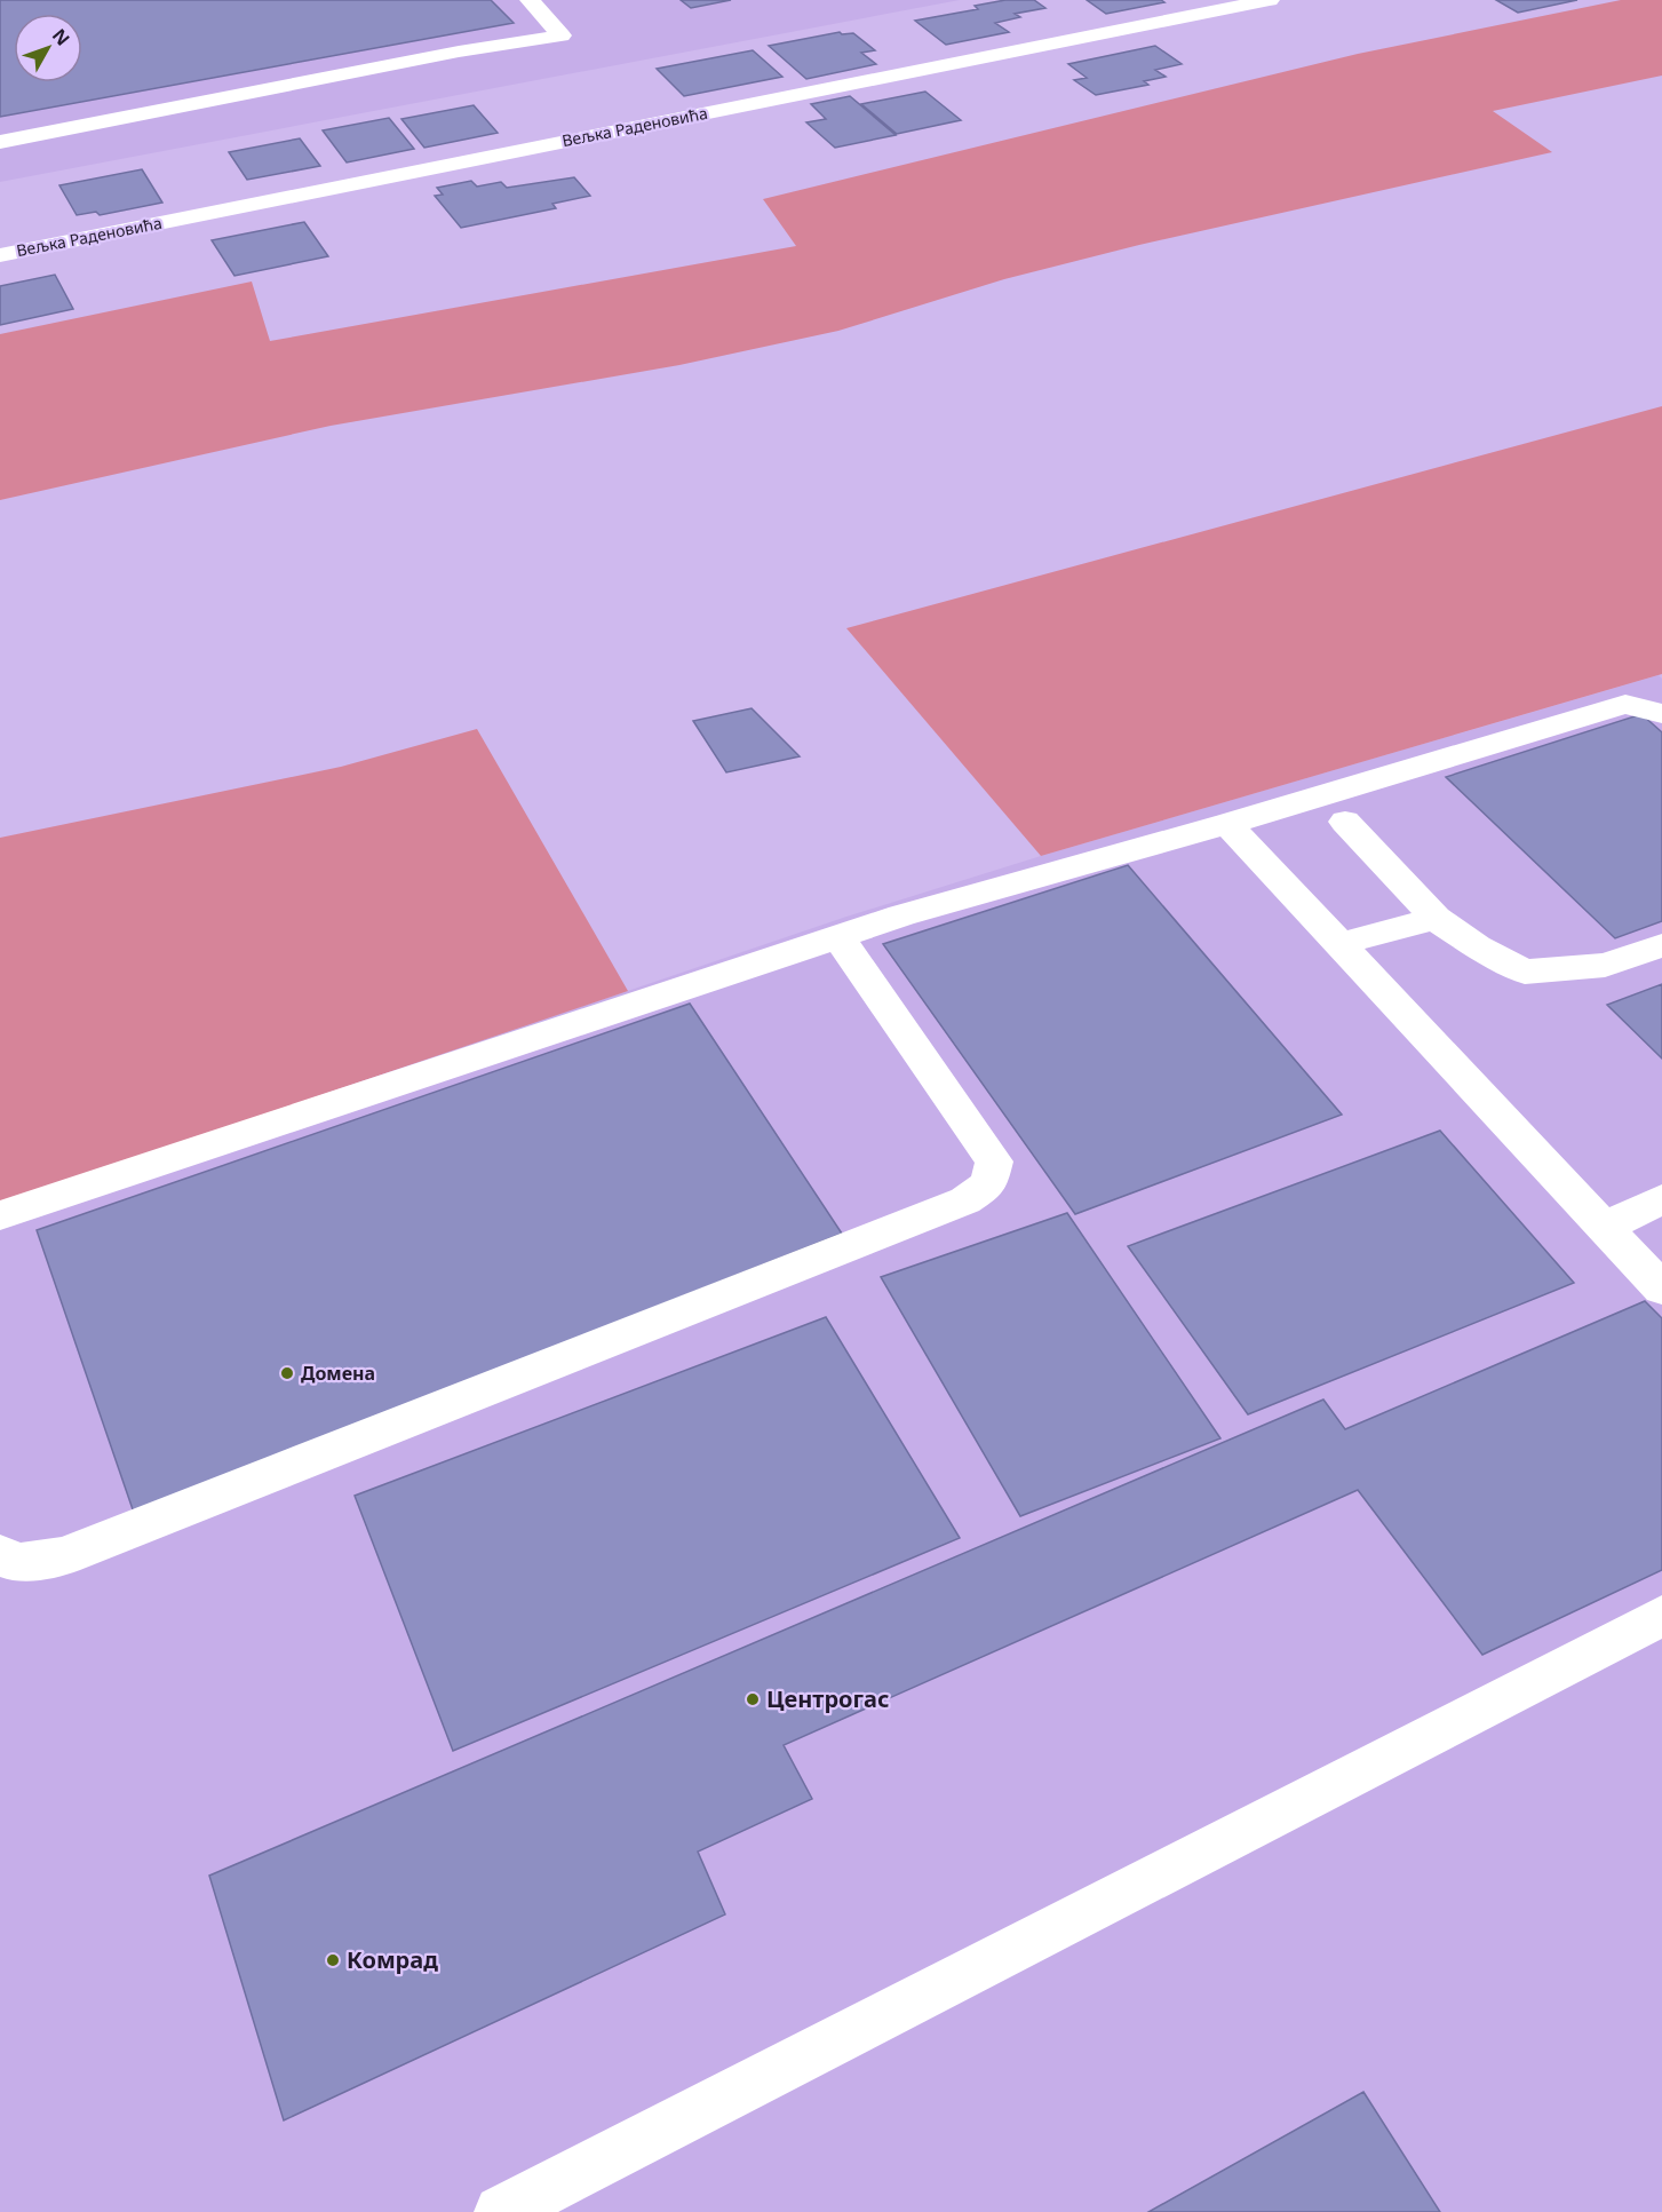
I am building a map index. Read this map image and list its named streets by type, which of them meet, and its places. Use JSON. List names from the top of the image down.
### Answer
{
  "streets": {
    "street": ["Вељка Раденовића"]
  },
  "places": ["Домена", "Центрогас", "Комрад"],
  "north": "top right"
}
